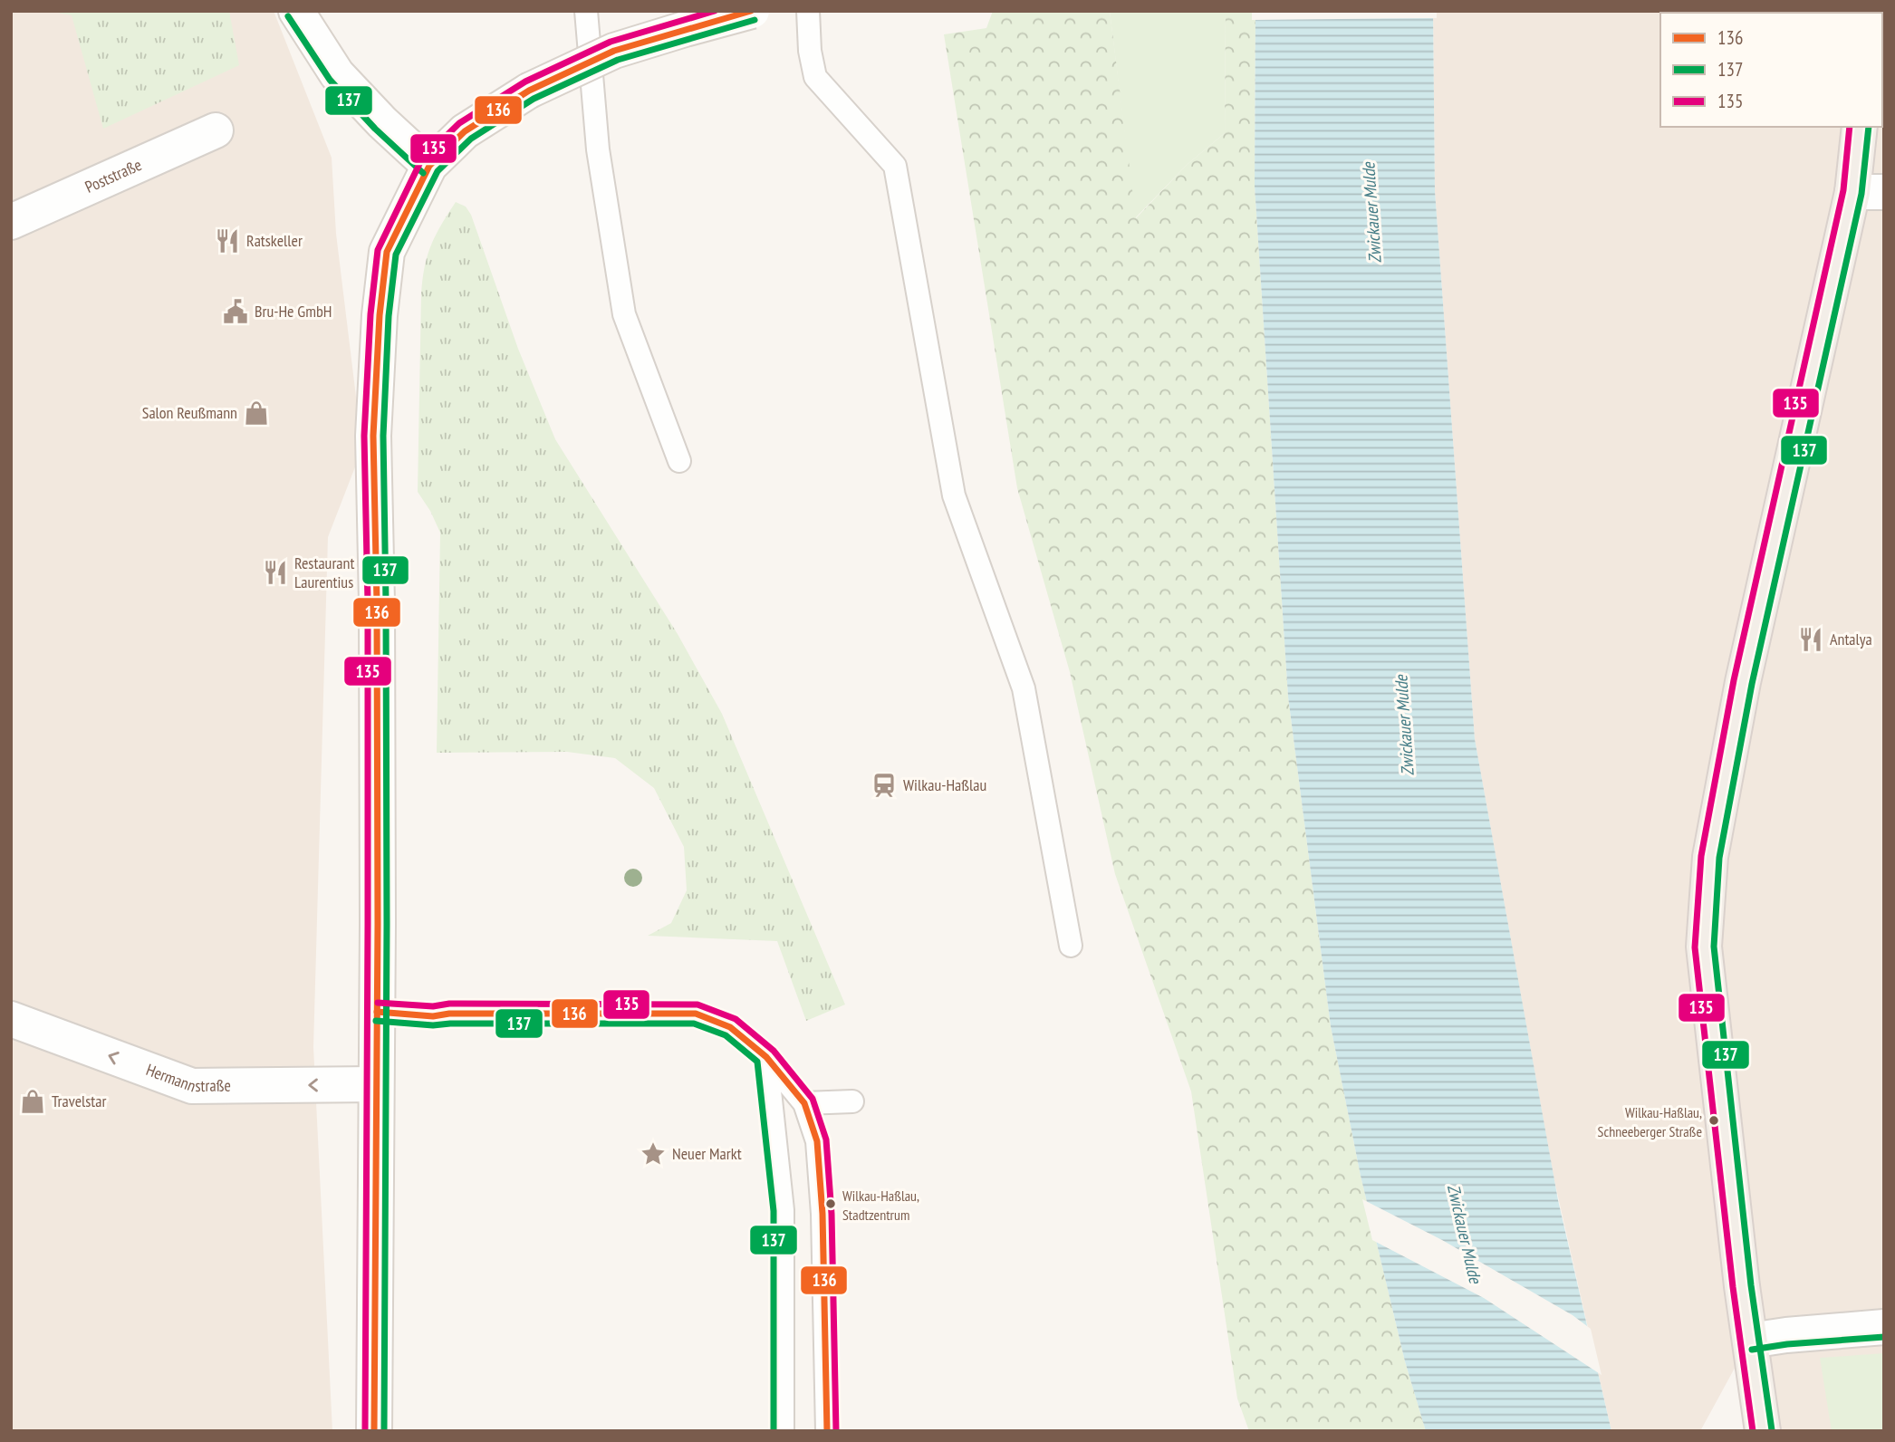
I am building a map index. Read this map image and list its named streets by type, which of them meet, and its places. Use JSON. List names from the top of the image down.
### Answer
{
  "streets": {
    "main road": ["Poststraße", "Hermannstraße"]
  },
  "one_way": ["Hermannstraße"],
  "water": ["Zwickauer Mulde"],
  "places": {
    "restaurant": ["Ratskeller", "Restaurant Laurentius", "Antalya"],
    "public building": ["Bru-He GmbH"],
    "shop": ["Salon Reußmann", "Travelstar"],
    "station": ["Wilkau-Haßlau"],
    "other": ["Wilkau-Haßlau, Schneeberger Straße", "Wilkau-Haßlau, Stadtzentrum"],
    "place": ["Neuer Markt"]
  },
  "lines": ["transit line 136", "transit line 135", "transit line 137"],
  "legend": ["136", "137", "135"]
}
